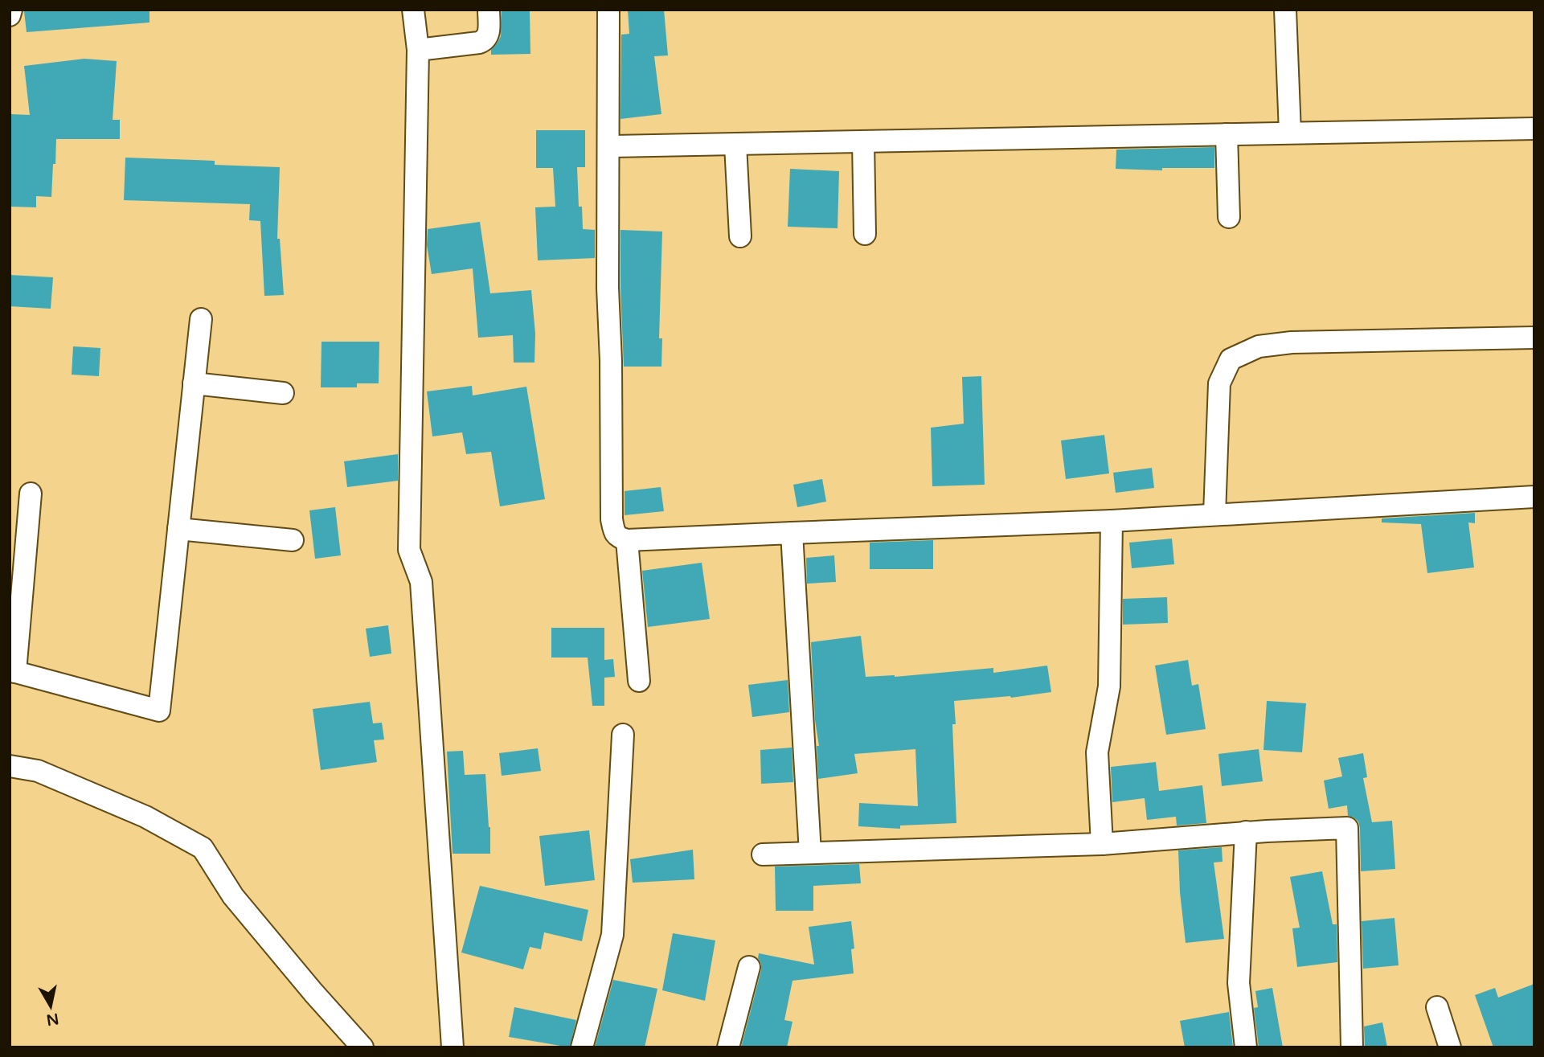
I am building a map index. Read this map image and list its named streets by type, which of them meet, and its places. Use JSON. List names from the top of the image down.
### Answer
{
  "north": "bottom"
}
